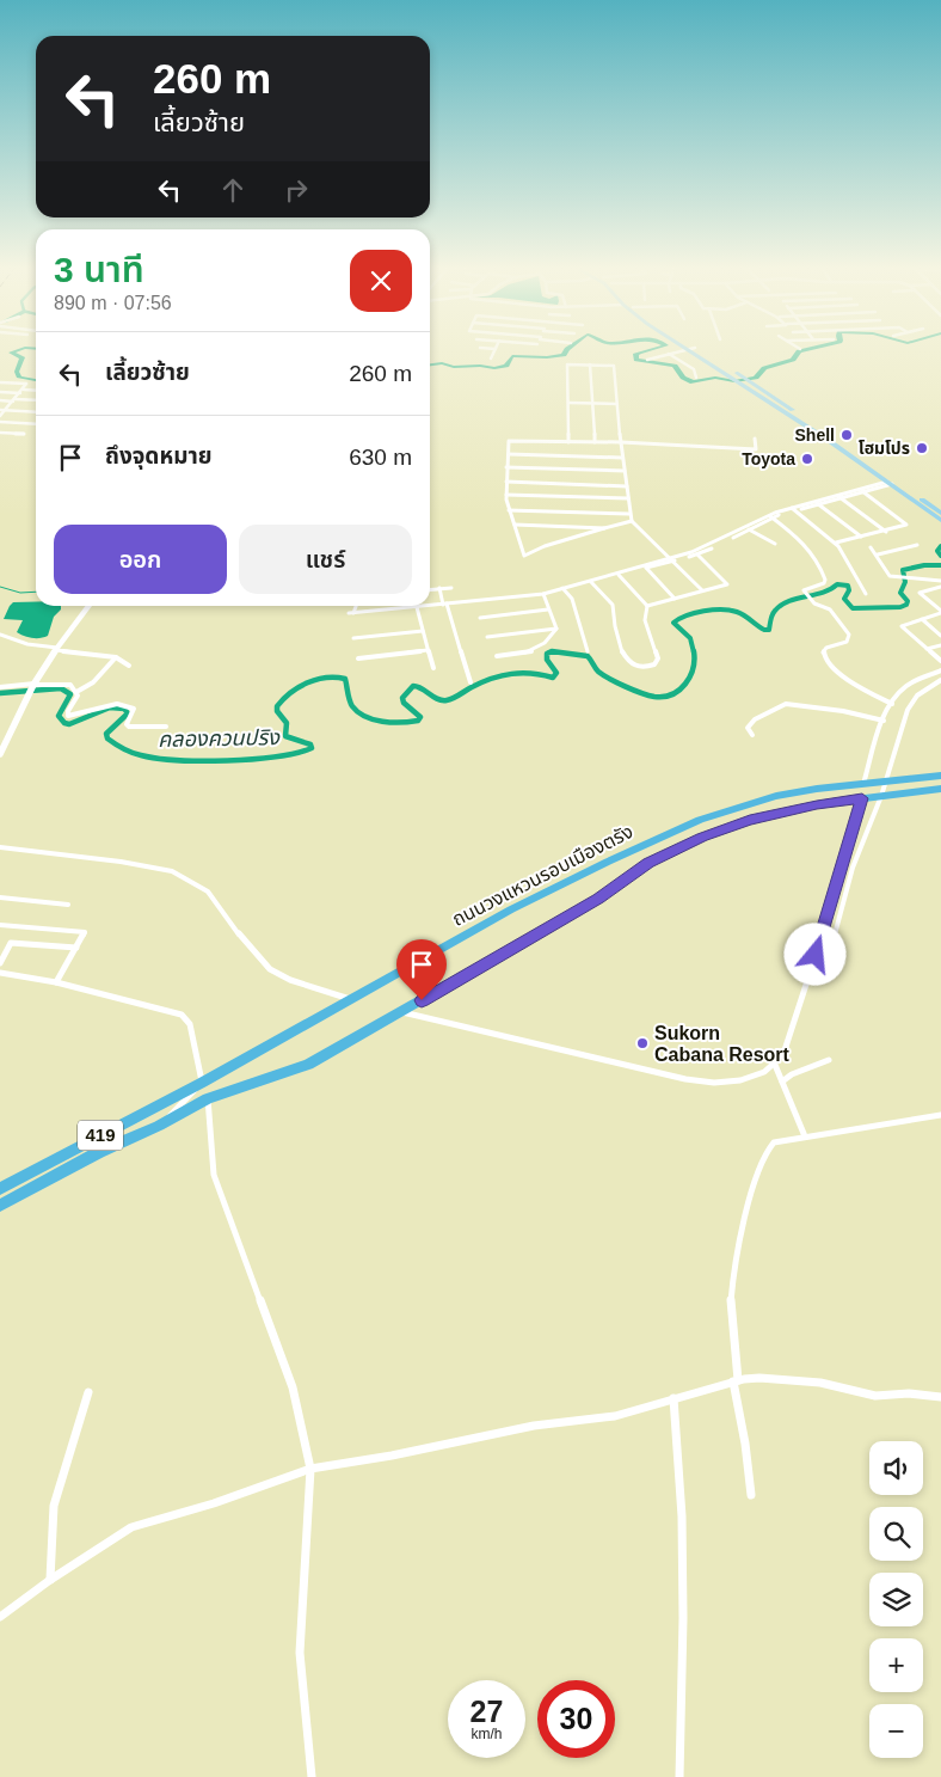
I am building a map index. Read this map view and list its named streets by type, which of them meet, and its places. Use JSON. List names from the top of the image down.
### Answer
{
  "streets": {
    "highway": ["ถนนวงแหวนรอบเมืองตรัง", "419"]
  },
  "water": ["คลองควนปริง"],
  "places": [
    "Shell",
    "โฮมโปร",
    "Toyota",
    "Sukorn Cabana Resort"
  ],
  "page": {
    "turn": ["260 m", "เลี้ยวซ้าย"],
    "heading": ["3 นาที", "890 m · 07:56"],
    "list": [
      {
        "name": "เลี้ยวซ้าย",
        "value": "260 m"
      },
      {
        "name": "ถึงจุดหมาย",
        "value": "630 m"
      }
    ],
    "buttons": ["ออก", "แชร์"],
    "map_buttons": ["+", "−"],
    "speed": "27 km/h",
    "limit": "30"
  }
}
